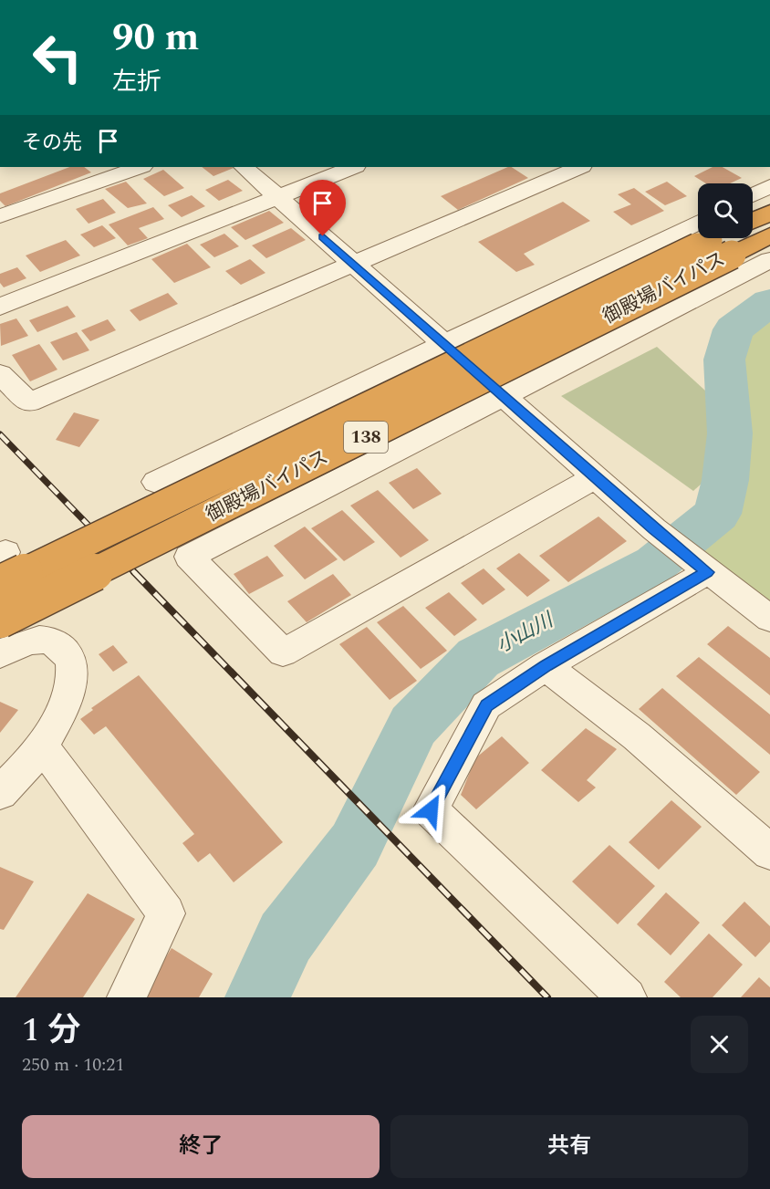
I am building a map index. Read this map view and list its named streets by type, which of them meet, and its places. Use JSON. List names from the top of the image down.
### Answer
{
  "streets": {
    "highway": ["御殿場バイパス", "138"]
  },
  "water": ["小山川"],
  "page": {
    "turn": ["90 m", "左折"],
    "then": "その先",
    "heading": ["1 分", "250 m · 10:21"],
    "buttons": ["終了", "共有"]
  }
}
